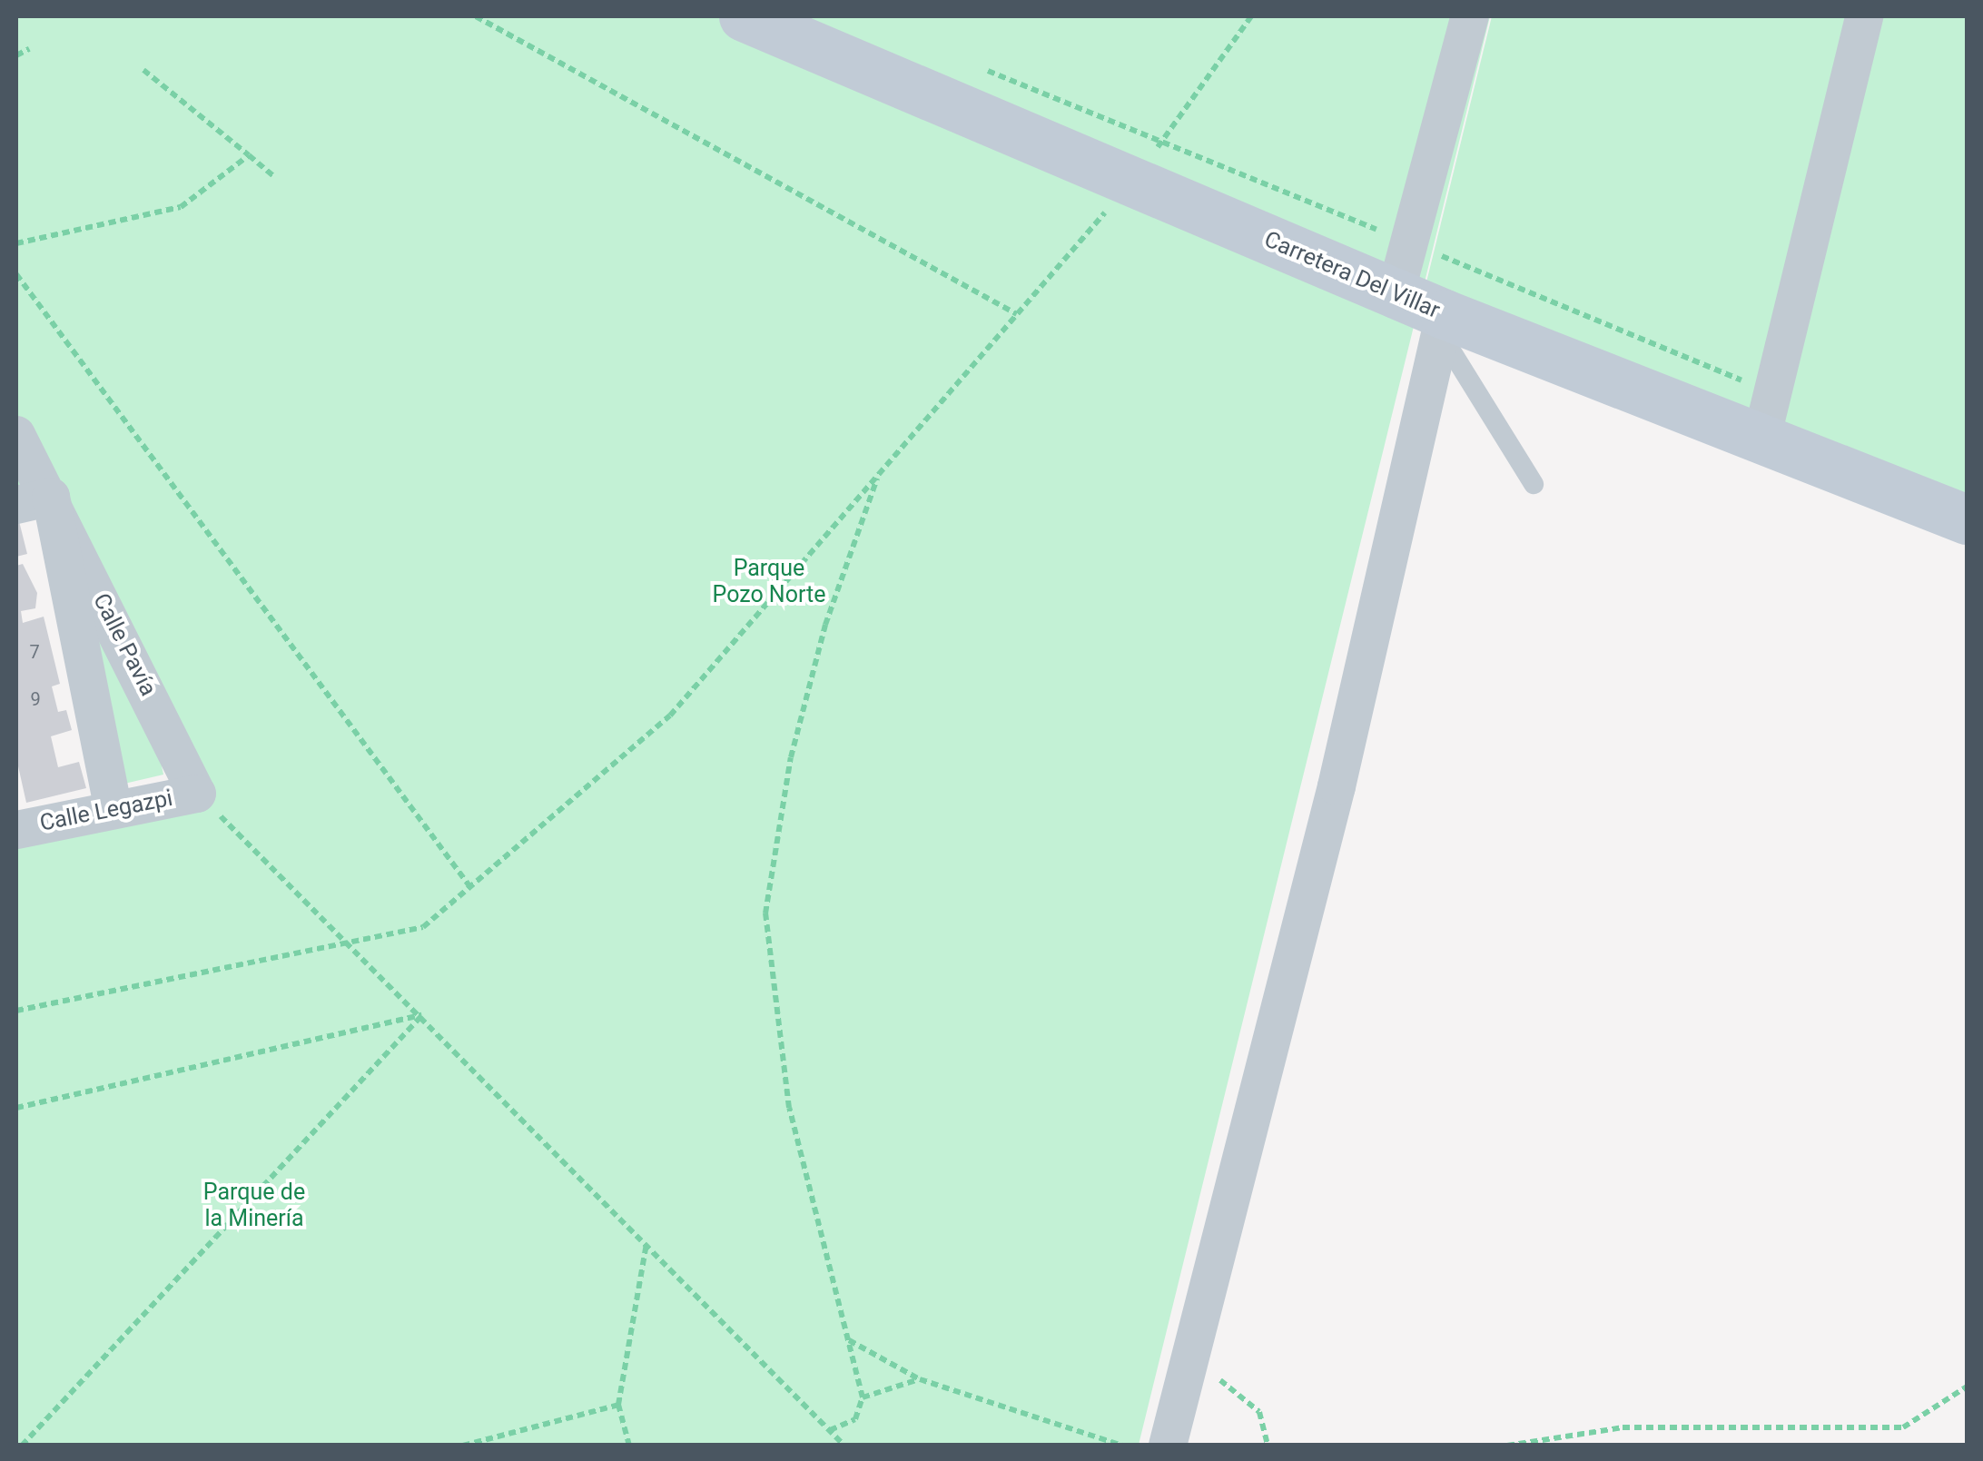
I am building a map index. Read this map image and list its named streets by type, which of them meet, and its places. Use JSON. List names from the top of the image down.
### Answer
{
  "streets": {
    "street": ["Carretera Del Villar", "Calle Pavía", "Calle Legazpi"]
  },
  "crossings": [
    ["Calle Pavía", "Calle Legazpi"]
  ],
  "parks": ["Parque Pozo Norte", "Parque de la Minería"],
  "house_numbers": ["7", "9"]
}
